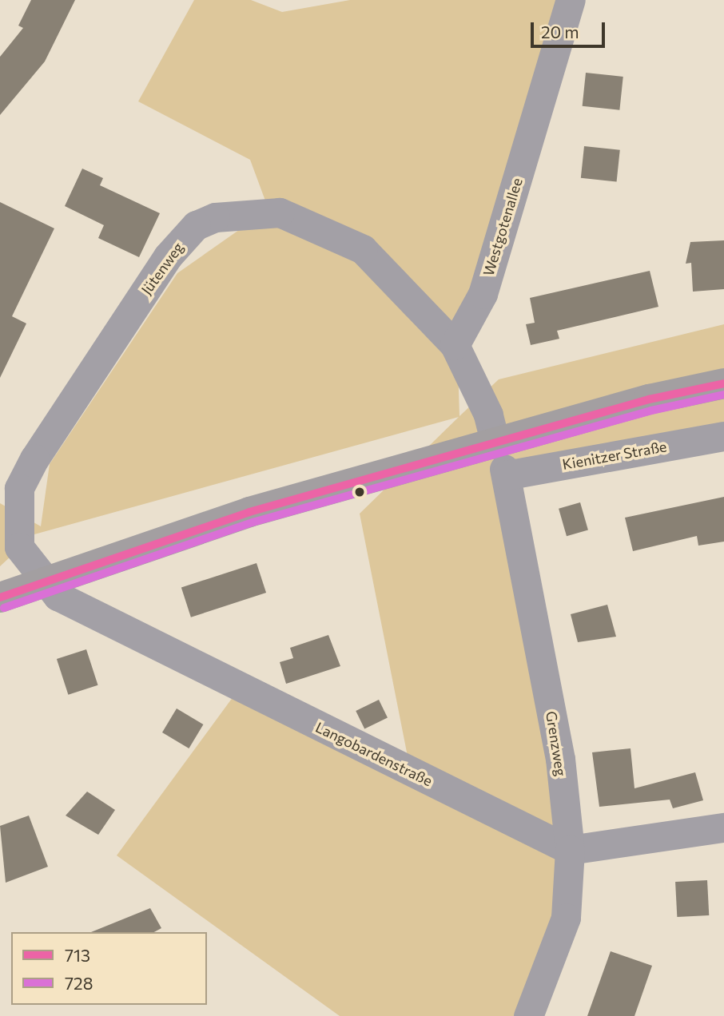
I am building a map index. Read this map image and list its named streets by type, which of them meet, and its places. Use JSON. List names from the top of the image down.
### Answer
{
  "streets": {
    "street": [
      "Westgotenallee",
      "Jütenweg",
      "Kienitzer Straße",
      "Grenzweg",
      "Langobardenstraße"
    ]
  },
  "crossings": [
    ["Westgotenallee", "Jütenweg"],
    ["Jütenweg", "Kienitzer Straße"],
    ["Jütenweg", "Langobardenstraße"],
    ["Kienitzer Straße", "Grenzweg"],
    ["Kienitzer Straße", "Langobardenstraße"],
    ["Grenzweg", "Langobardenstraße"]
  ],
  "lines": ["transit line 713", "transit line 728"],
  "legend": ["713", "728"],
  "scale_bar": "20 m"
}
